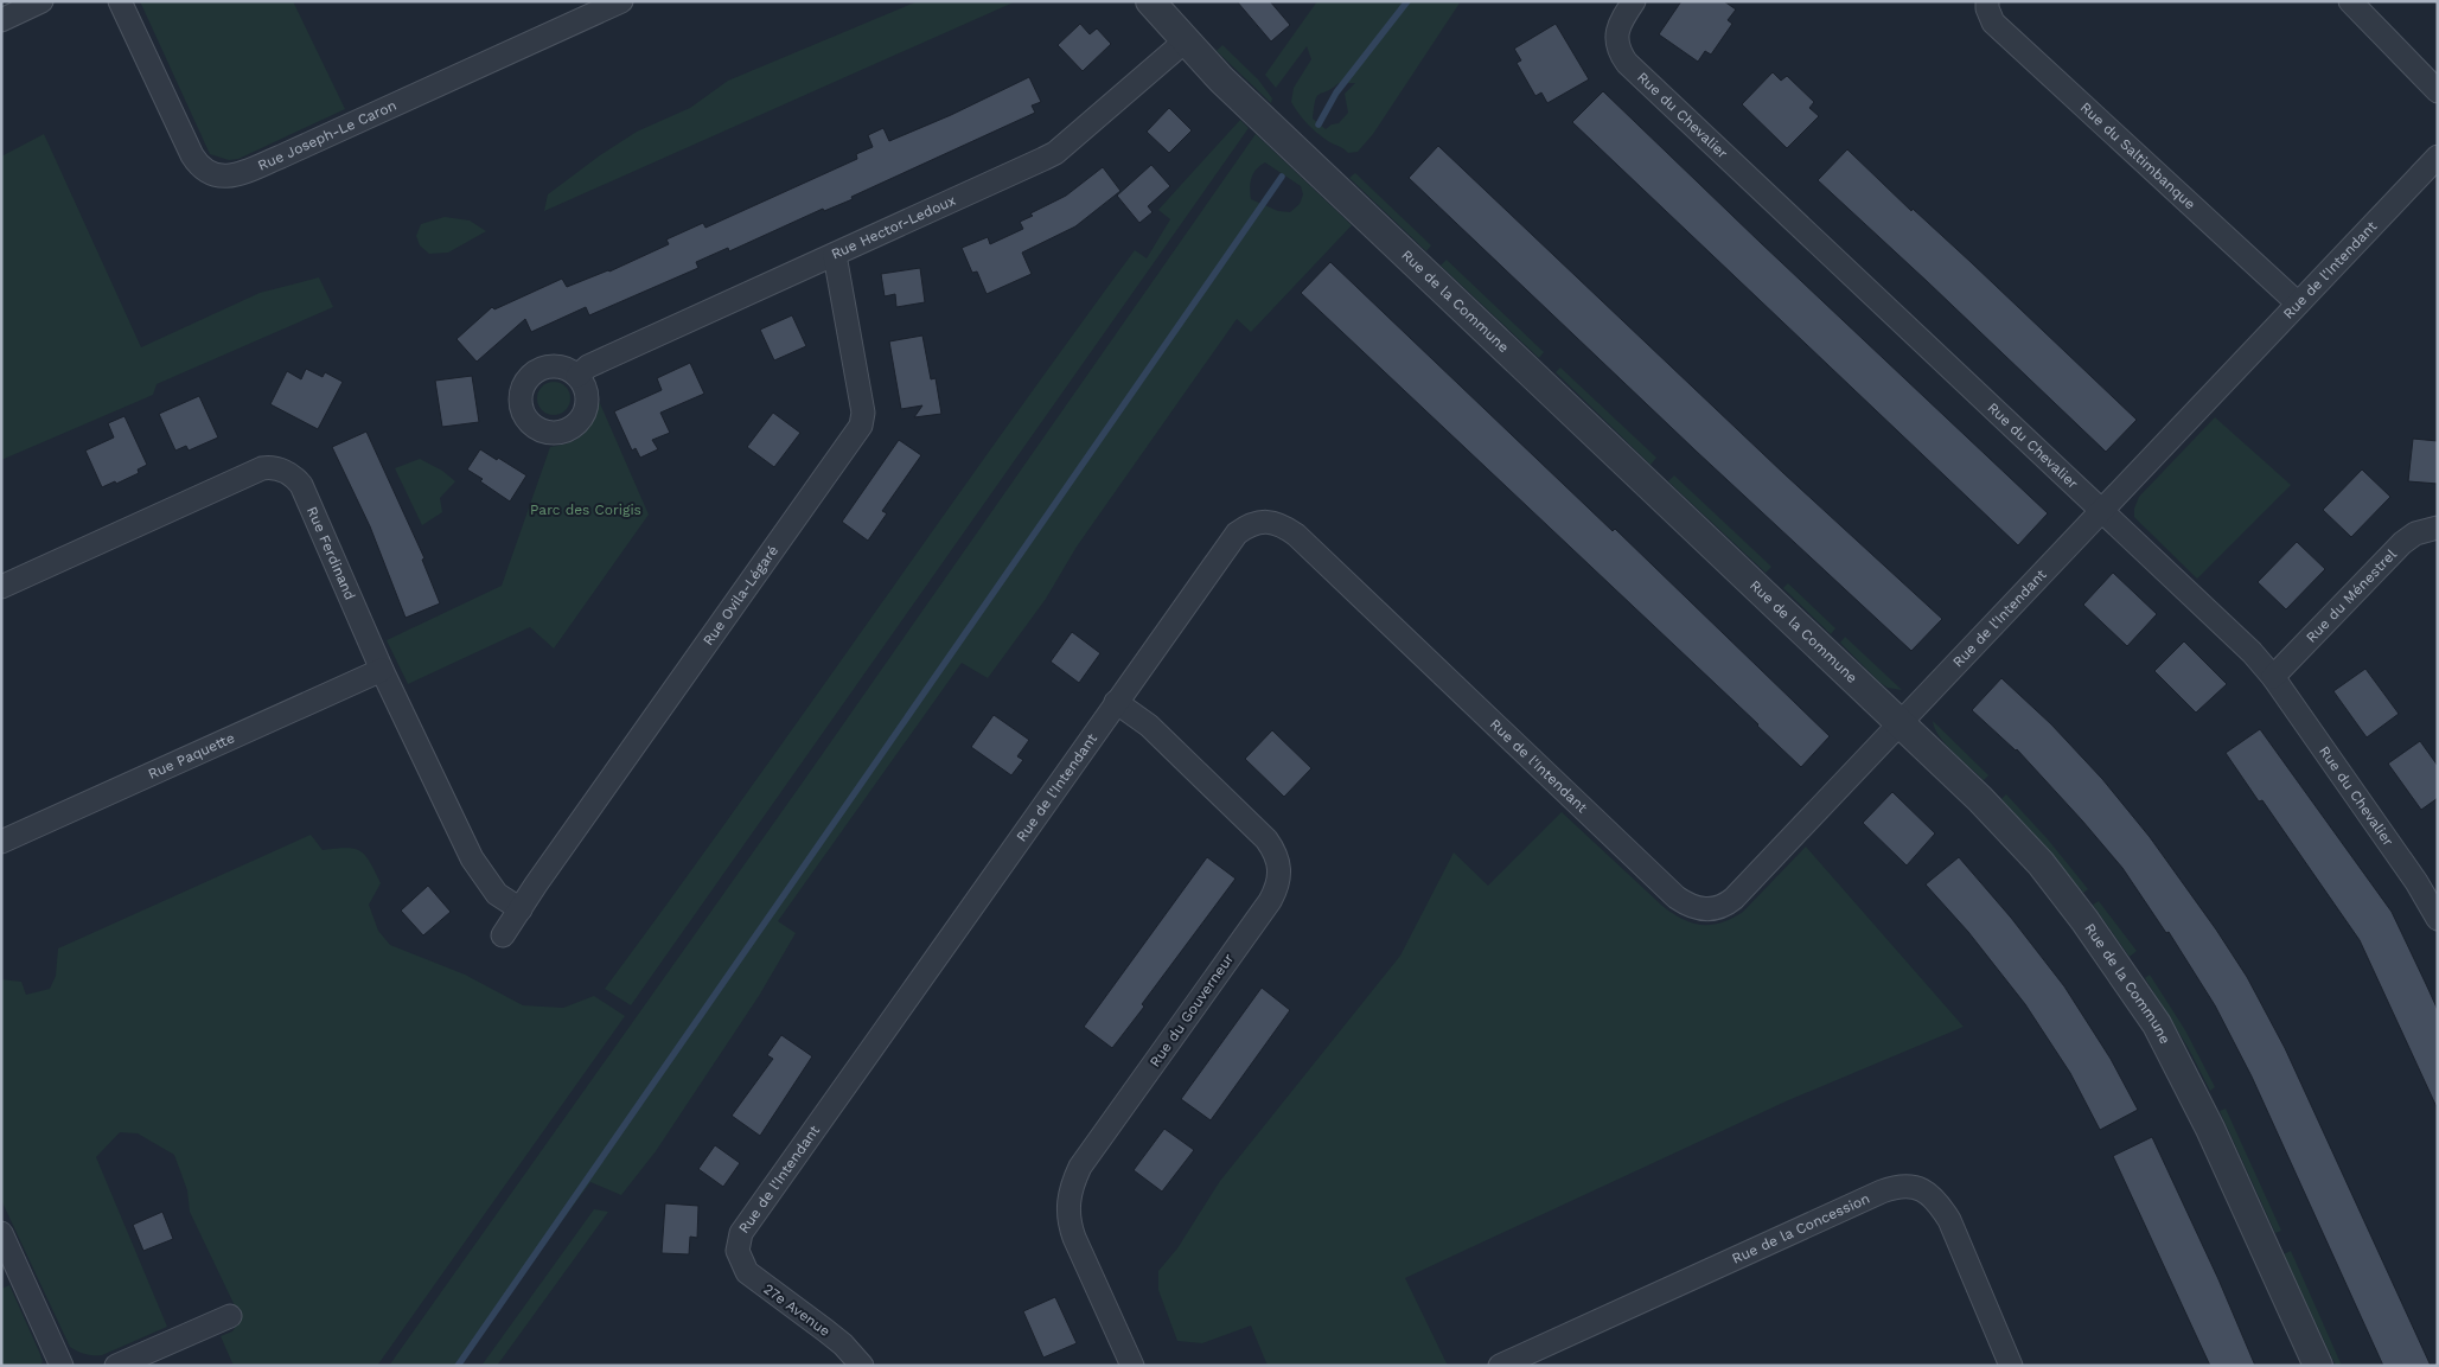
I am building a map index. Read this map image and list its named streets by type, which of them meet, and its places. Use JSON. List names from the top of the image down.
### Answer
{
  "streets": {
    "street": [
      "Rue du Chevalier",
      "Rue Joseph-Le Caron",
      "Rue du Saltimbanque",
      "Rue Hector-Ledoux",
      "Rue de l'Intendant",
      "Rue de la Commune",
      "Rue Ferdinand",
      "Rue Ovila-Légaré",
      "Rue du Ménestrel",
      "Rue Paquette",
      "Rue du Gouverneur",
      "Rue de la Concession",
      "27e Avenue"
    ]
  },
  "crossings": [
    ["Rue du Chevalier", "Rue de l'Intendant"],
    ["Rue du Chevalier", "Rue du Ménestrel"],
    ["Rue du Saltimbanque", "Rue de l'Intendant"],
    ["Rue Hector-Ledoux", "Rue de la Commune"],
    ["Rue Hector-Ledoux", "Rue Ovila-Légaré"],
    ["Rue de l'Intendant", "Rue de la Commune"],
    ["Rue de l'Intendant", "Rue du Gouverneur"],
    ["Rue de l'Intendant", "27e Avenue"],
    ["Rue Ferdinand", "Rue Ovila-Légaré"],
    ["Rue Ferdinand", "Rue Paquette"]
  ],
  "parks": ["Parc des Corigis"]
}
